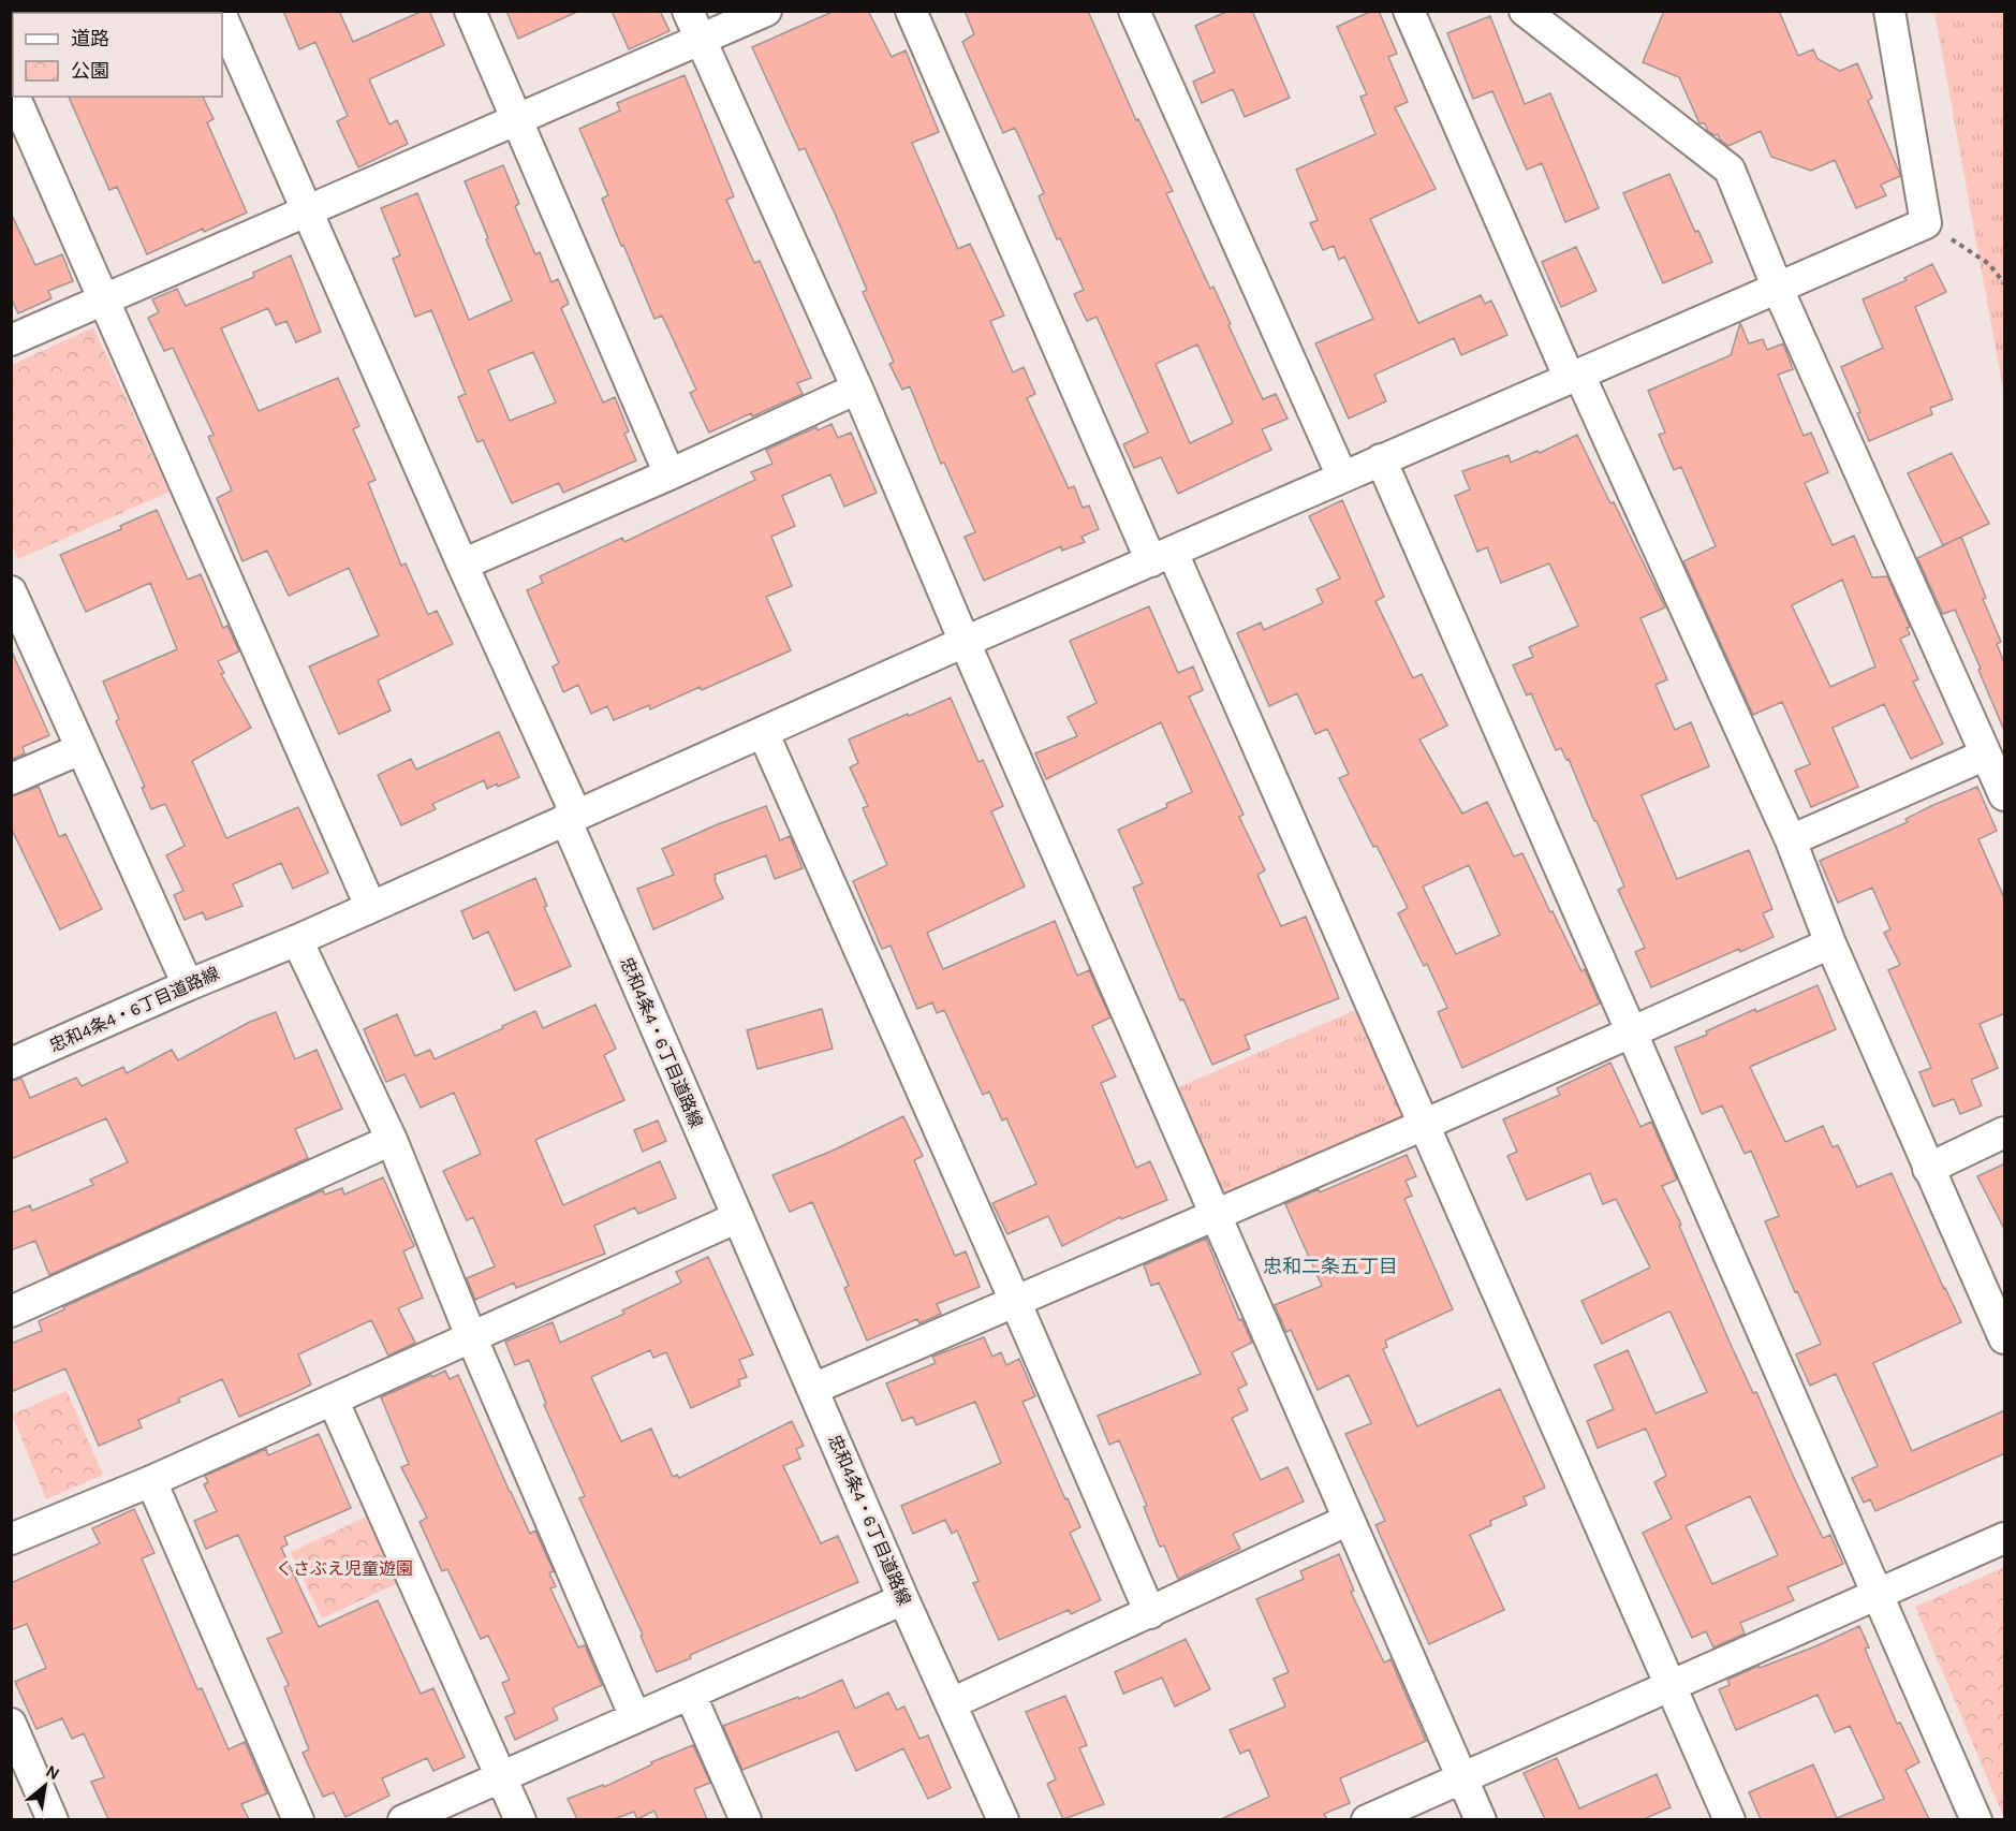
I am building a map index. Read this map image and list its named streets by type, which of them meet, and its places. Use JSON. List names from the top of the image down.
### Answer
{
  "streets": {
    "street": ["忠和4条4・6丁目道路線"]
  },
  "districts": ["忠和二条五丁目"],
  "parks": ["くさぶえ児童遊園"],
  "legend": ["道路", "公園"],
  "north": "top right"
}
